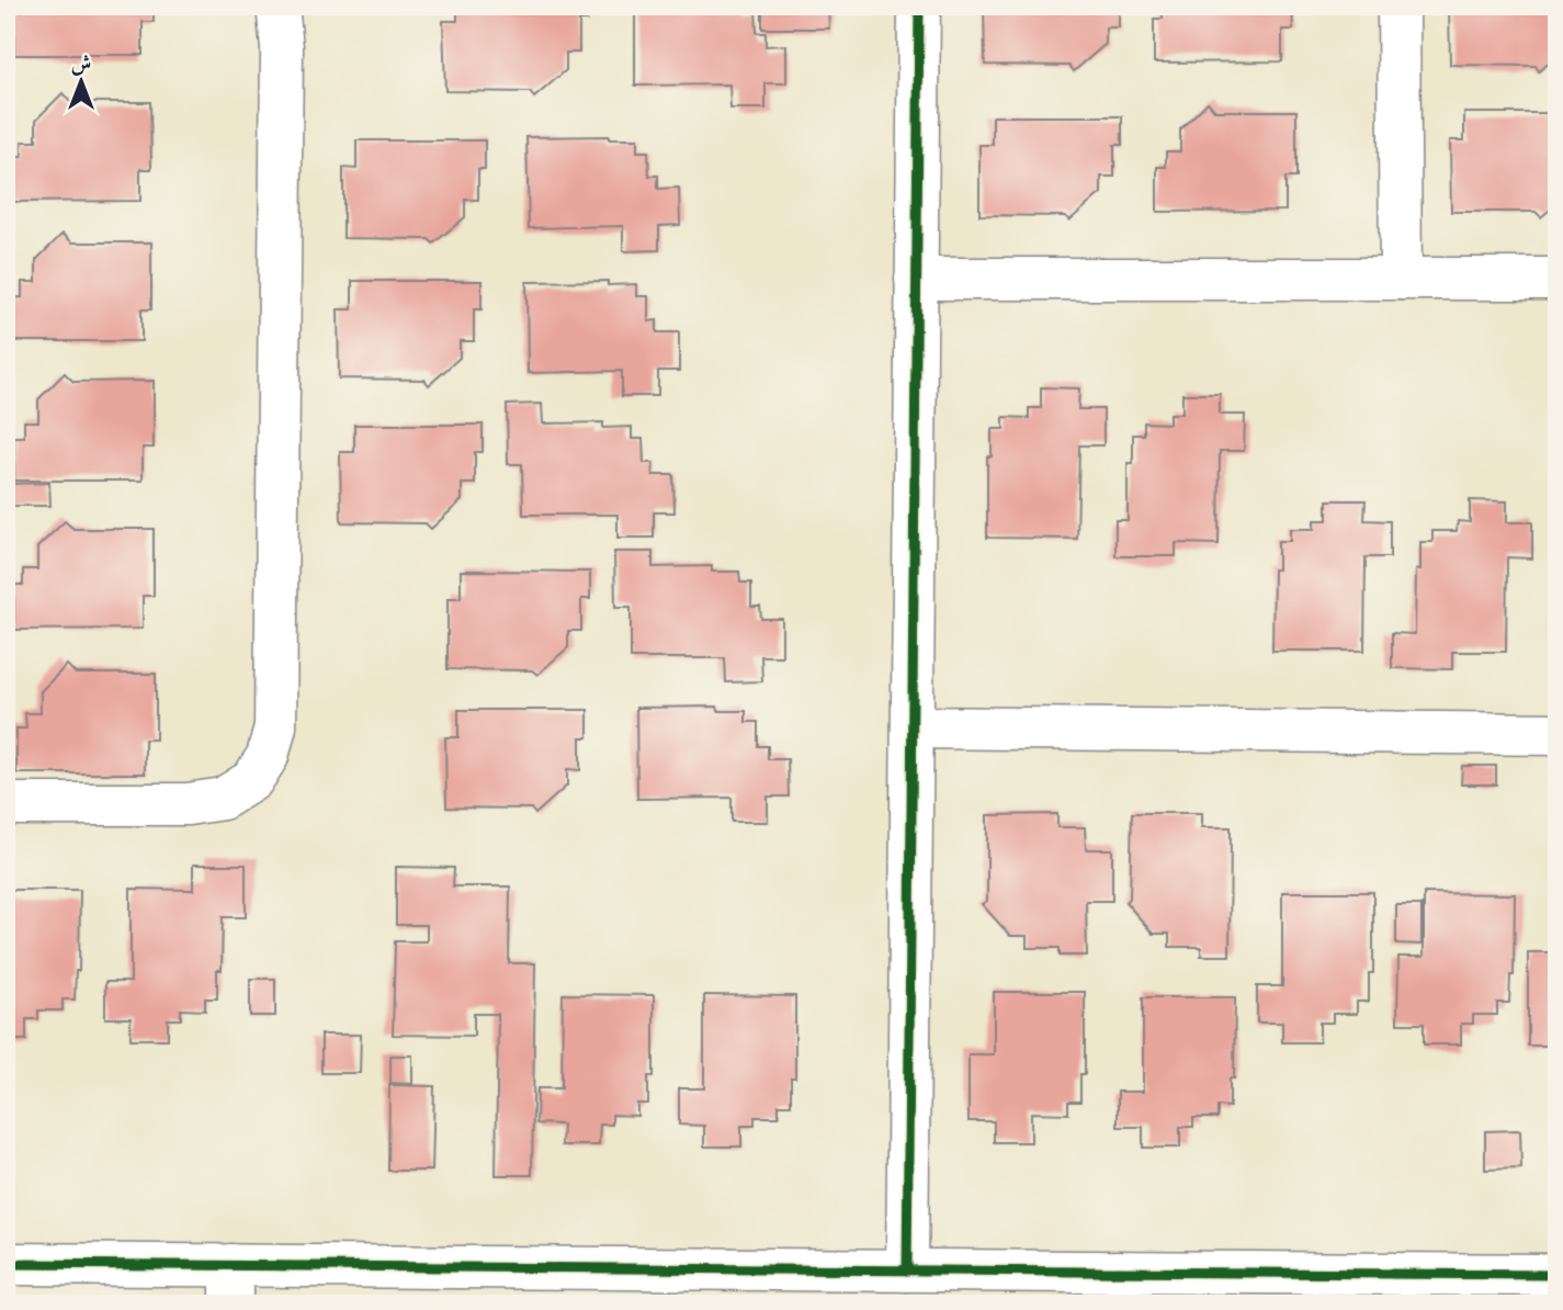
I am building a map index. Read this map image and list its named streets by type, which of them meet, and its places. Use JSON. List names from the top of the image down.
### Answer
{
  "north": "top"
}
